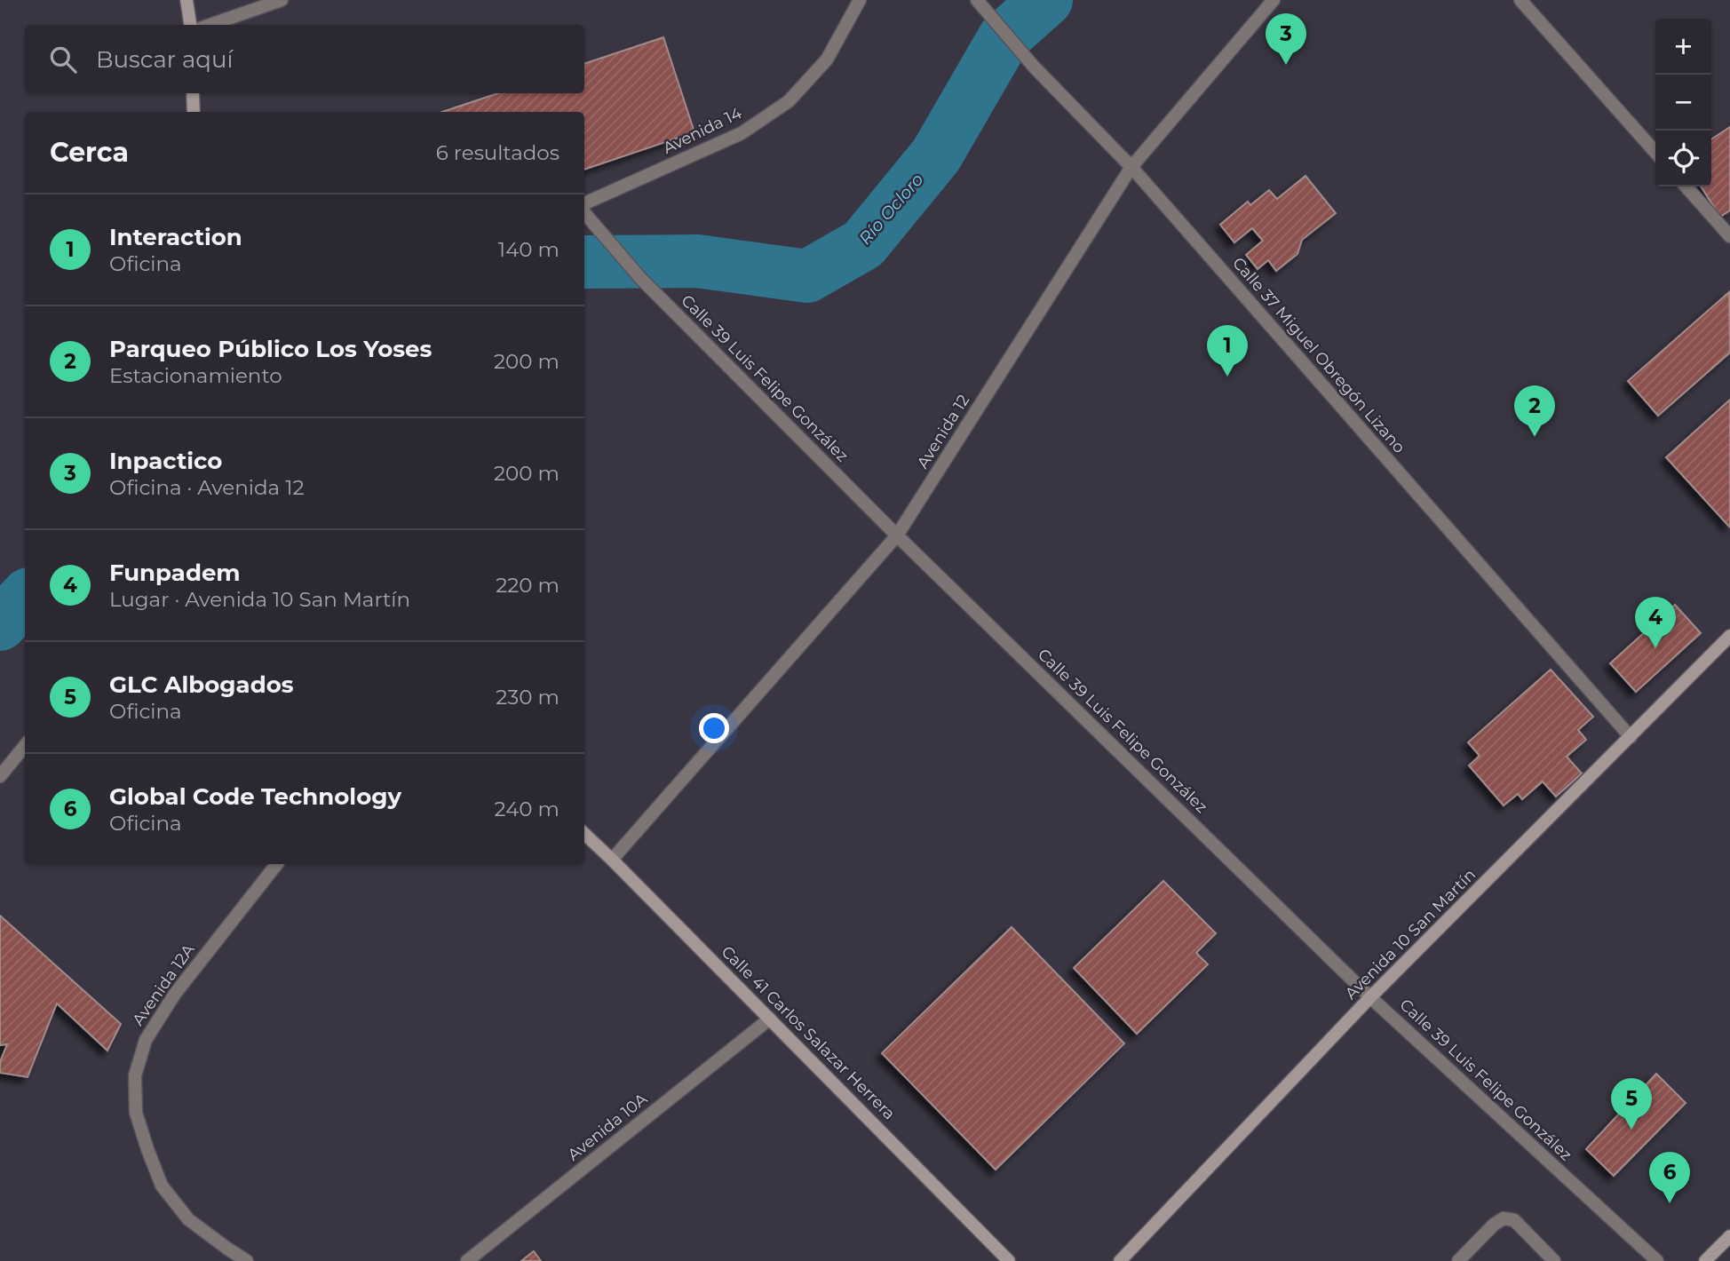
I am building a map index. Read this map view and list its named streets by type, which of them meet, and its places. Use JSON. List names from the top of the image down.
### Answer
{
  "streets": {
    "street": [
      "Avenida 14",
      "Calle 37 Miguel Obregón Lizano",
      "Calle 39 Luis Felipe González",
      "Avenida 12",
      "Avenida 10 San Martín",
      "Avenida 12A",
      "Calle 41 Carlos Salazar Herrera",
      "Avenida 10A"
    ]
  },
  "crossings": [
    ["Calle 37 Miguel Obregón Lizano", "Avenida 12"],
    ["Calle 37 Miguel Obregón Lizano", "Avenida 10 San Martín"],
    ["Calle 39 Luis Felipe González", "Avenida 12"],
    ["Calle 39 Luis Felipe González", "Avenida 10 San Martín"],
    ["Avenida 12", "Calle 41 Carlos Salazar Herrera"],
    ["Calle 41 Carlos Salazar Herrera", "Avenida 10A"]
  ],
  "water": ["Río Ocloro"],
  "page": {
    "pins": [
      "3",
      "1",
      "2",
      "4",
      "5",
      "6"
    ],
    "map_buttons": ["+", "−"],
    "search": "Buscar aquí",
    "heading": ["Cerca", "6 resultados"],
    "list": [
      {
        "mark": "1",
        "name": "Interaction",
        "note": "Oficina",
        "value": "140 m"
      },
      {
        "mark": "2",
        "name": "Parqueo Público Los Yoses",
        "note": "Estacionamiento",
        "value": "200 m"
      },
      {
        "mark": "3",
        "name": "Inpactico",
        "note": "Oficina · Avenida 12",
        "value": "200 m"
      },
      {
        "mark": "4",
        "name": "Funpadem",
        "note": "Lugar · Avenida 10 San Martín",
        "value": "220 m"
      },
      {
        "mark": "5",
        "name": "GLC Albogados",
        "note": "Oficina",
        "value": "230 m"
      },
      {
        "mark": "6",
        "name": "Global Code Technology",
        "note": "Oficina",
        "value": "240 m"
      }
    ]
  }
}
